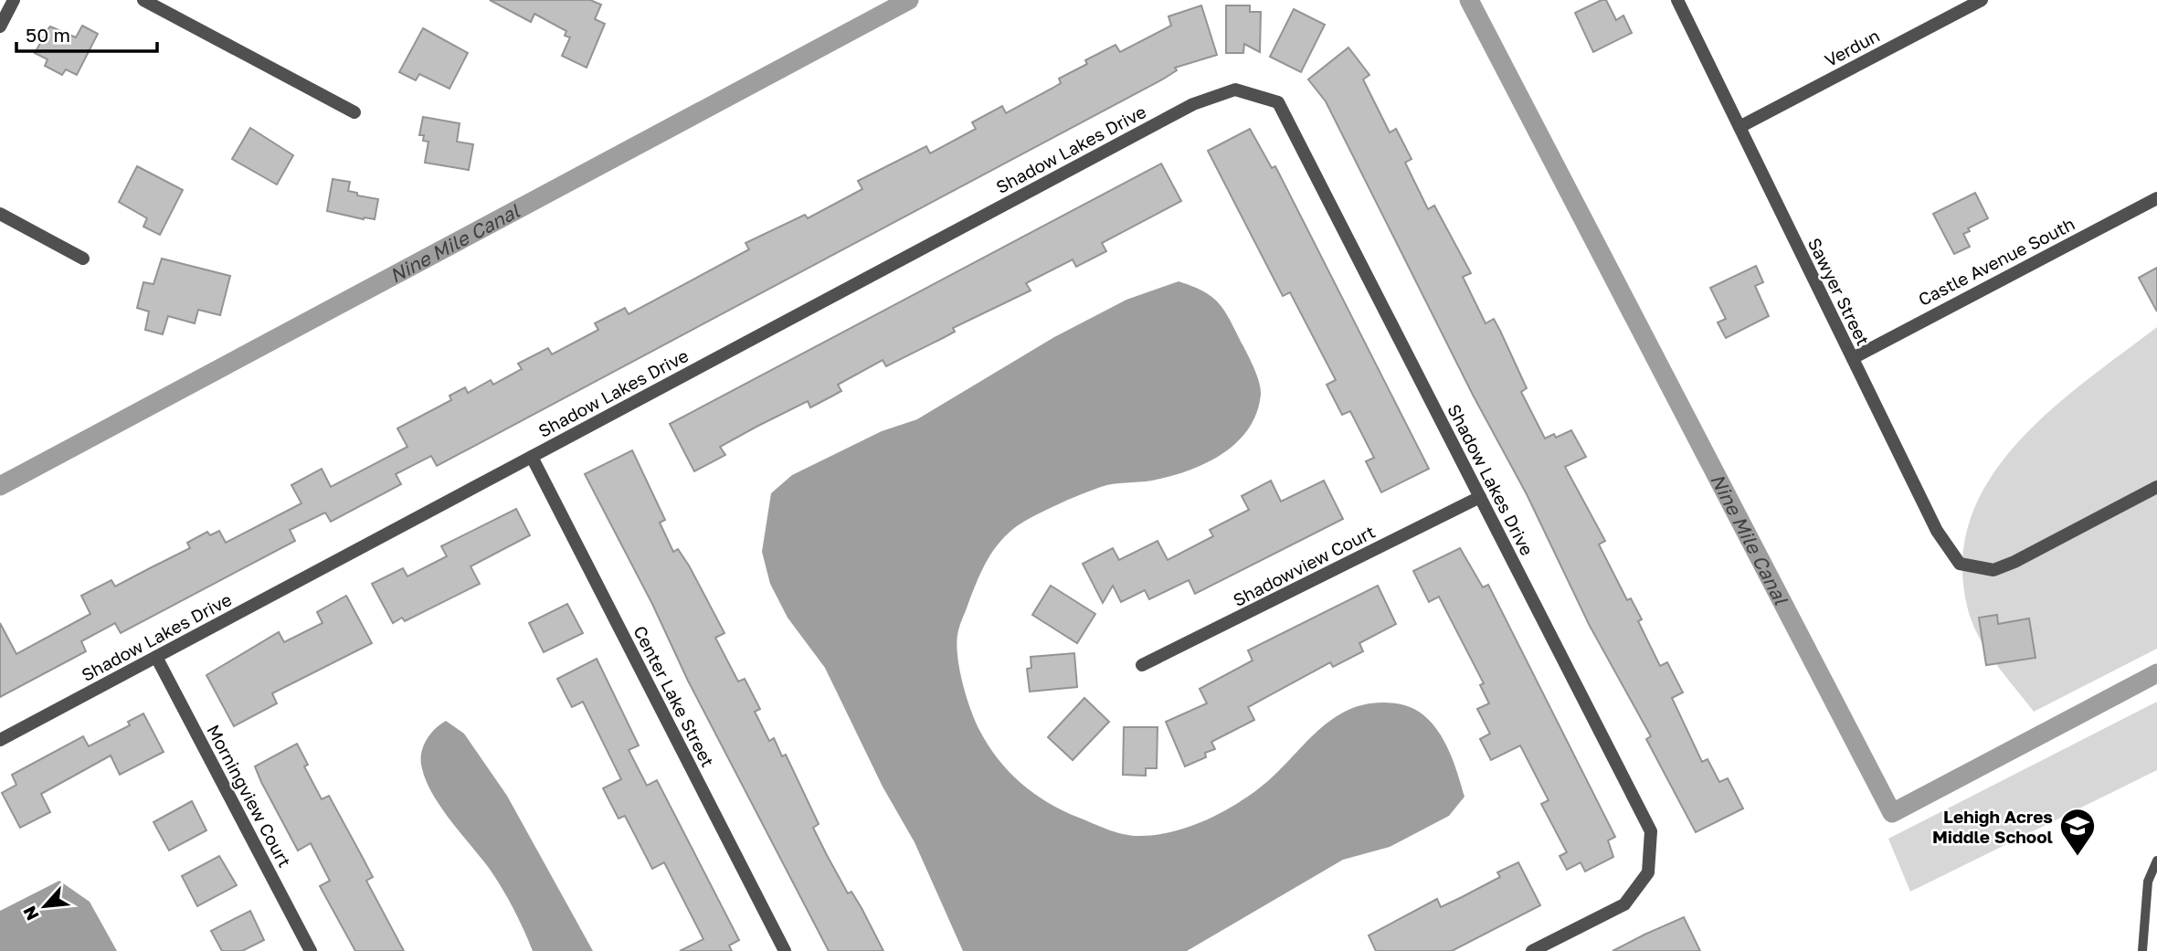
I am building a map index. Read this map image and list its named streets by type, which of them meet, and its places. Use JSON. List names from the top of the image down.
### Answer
{
  "streets": {
    "street": [
      "Verdun",
      "Shadow Lakes Drive",
      "Castle Avenue South",
      "Sawyer Street",
      "Shadowview Court",
      "Center Lake Street",
      "Morningview Court"
    ]
  },
  "crossings": [
    ["Verdun", "Sawyer Street"],
    ["Shadow Lakes Drive", "Shadowview Court"],
    ["Shadow Lakes Drive", "Center Lake Street"],
    ["Shadow Lakes Drive", "Morningview Court"],
    ["Castle Avenue South", "Sawyer Street"]
  ],
  "water": ["Nine Mile Canal"],
  "places": {
    "school or university": ["Lehigh Acres Middle School"]
  },
  "scale_bar": "50 m",
  "north": "bottom left"
}
